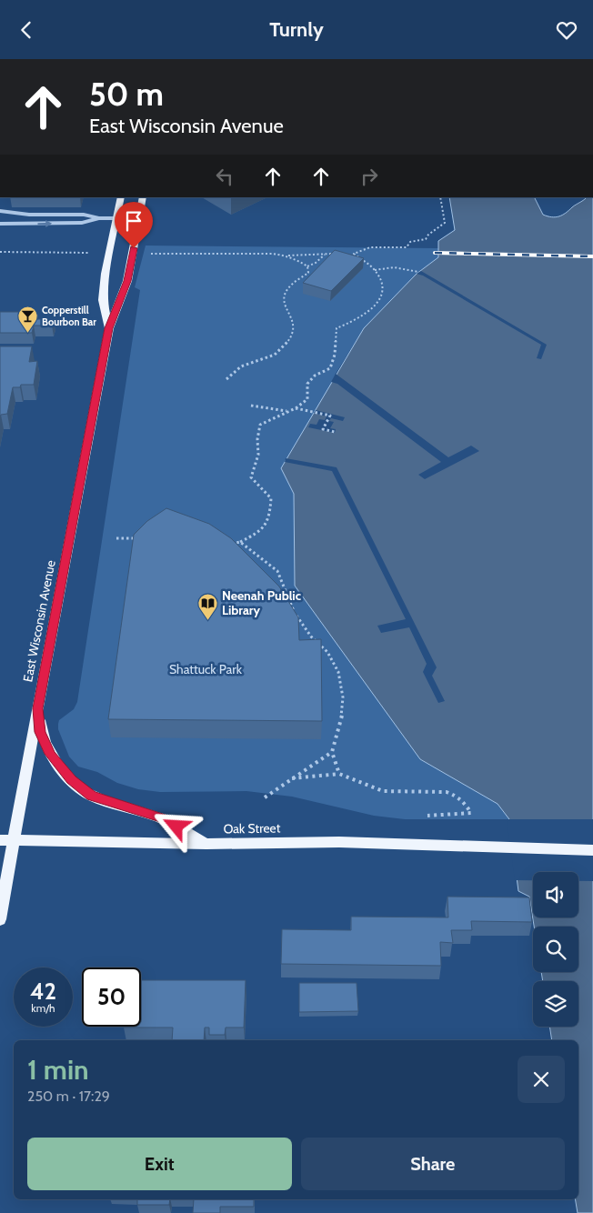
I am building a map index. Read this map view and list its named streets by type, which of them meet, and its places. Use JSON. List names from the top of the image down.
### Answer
{
  "streets": {
    "main road": ["East Wisconsin Avenue", "Oak Street"]
  },
  "crossings": [
    ["East Wisconsin Avenue", "Oak Street"]
  ],
  "parks": ["Shattuck Park"],
  "places": {
    "bar": ["Copperstill Bourbon Bar"],
    "library": ["Neenah Public Library"]
  },
  "page": {
    "header": "Turnly",
    "turn": ["50 m", "East Wisconsin Avenue"],
    "speed": "42 km/h",
    "limit": "50",
    "heading": ["1 min", "250 m · 17:29"],
    "buttons": ["Exit", "Share"]
  }
}
